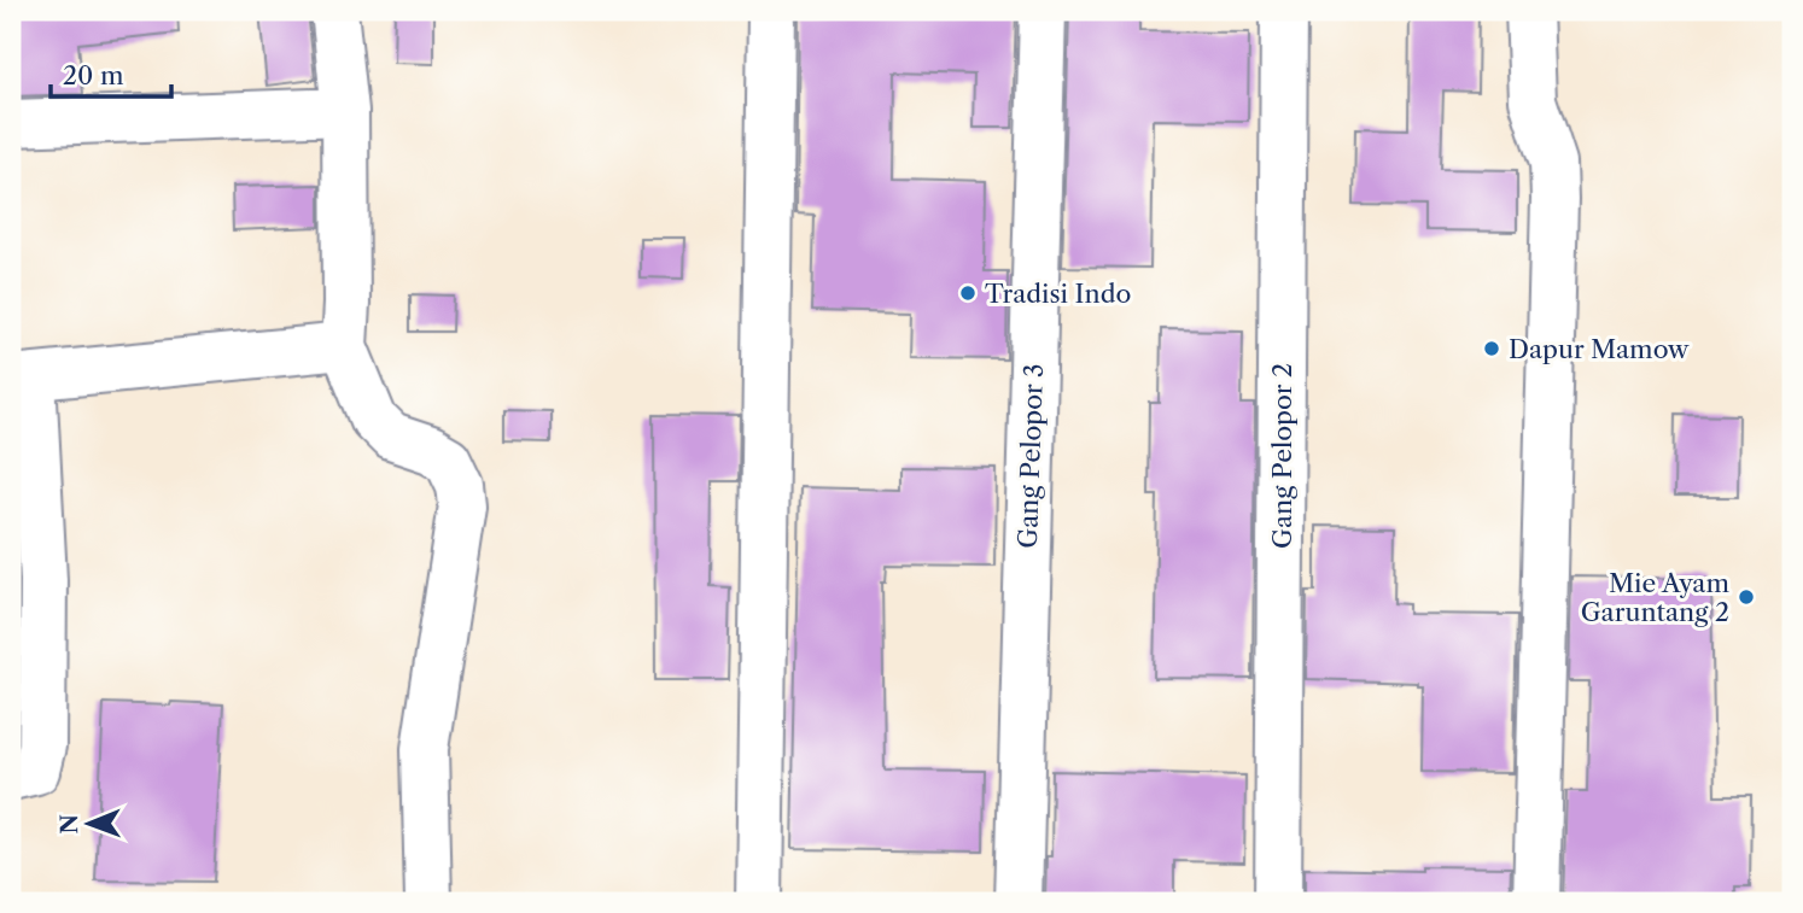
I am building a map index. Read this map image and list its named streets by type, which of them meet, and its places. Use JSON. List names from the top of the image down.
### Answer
{
  "streets": {
    "street": ["Gang Pelopor 3", "Gang Pelopor 2"]
  },
  "places": ["Tradisi Indo", "Dapur Mamow", "Mie Ayam Garuntang 2"],
  "scale_bar": "20 m",
  "north": "left"
}
